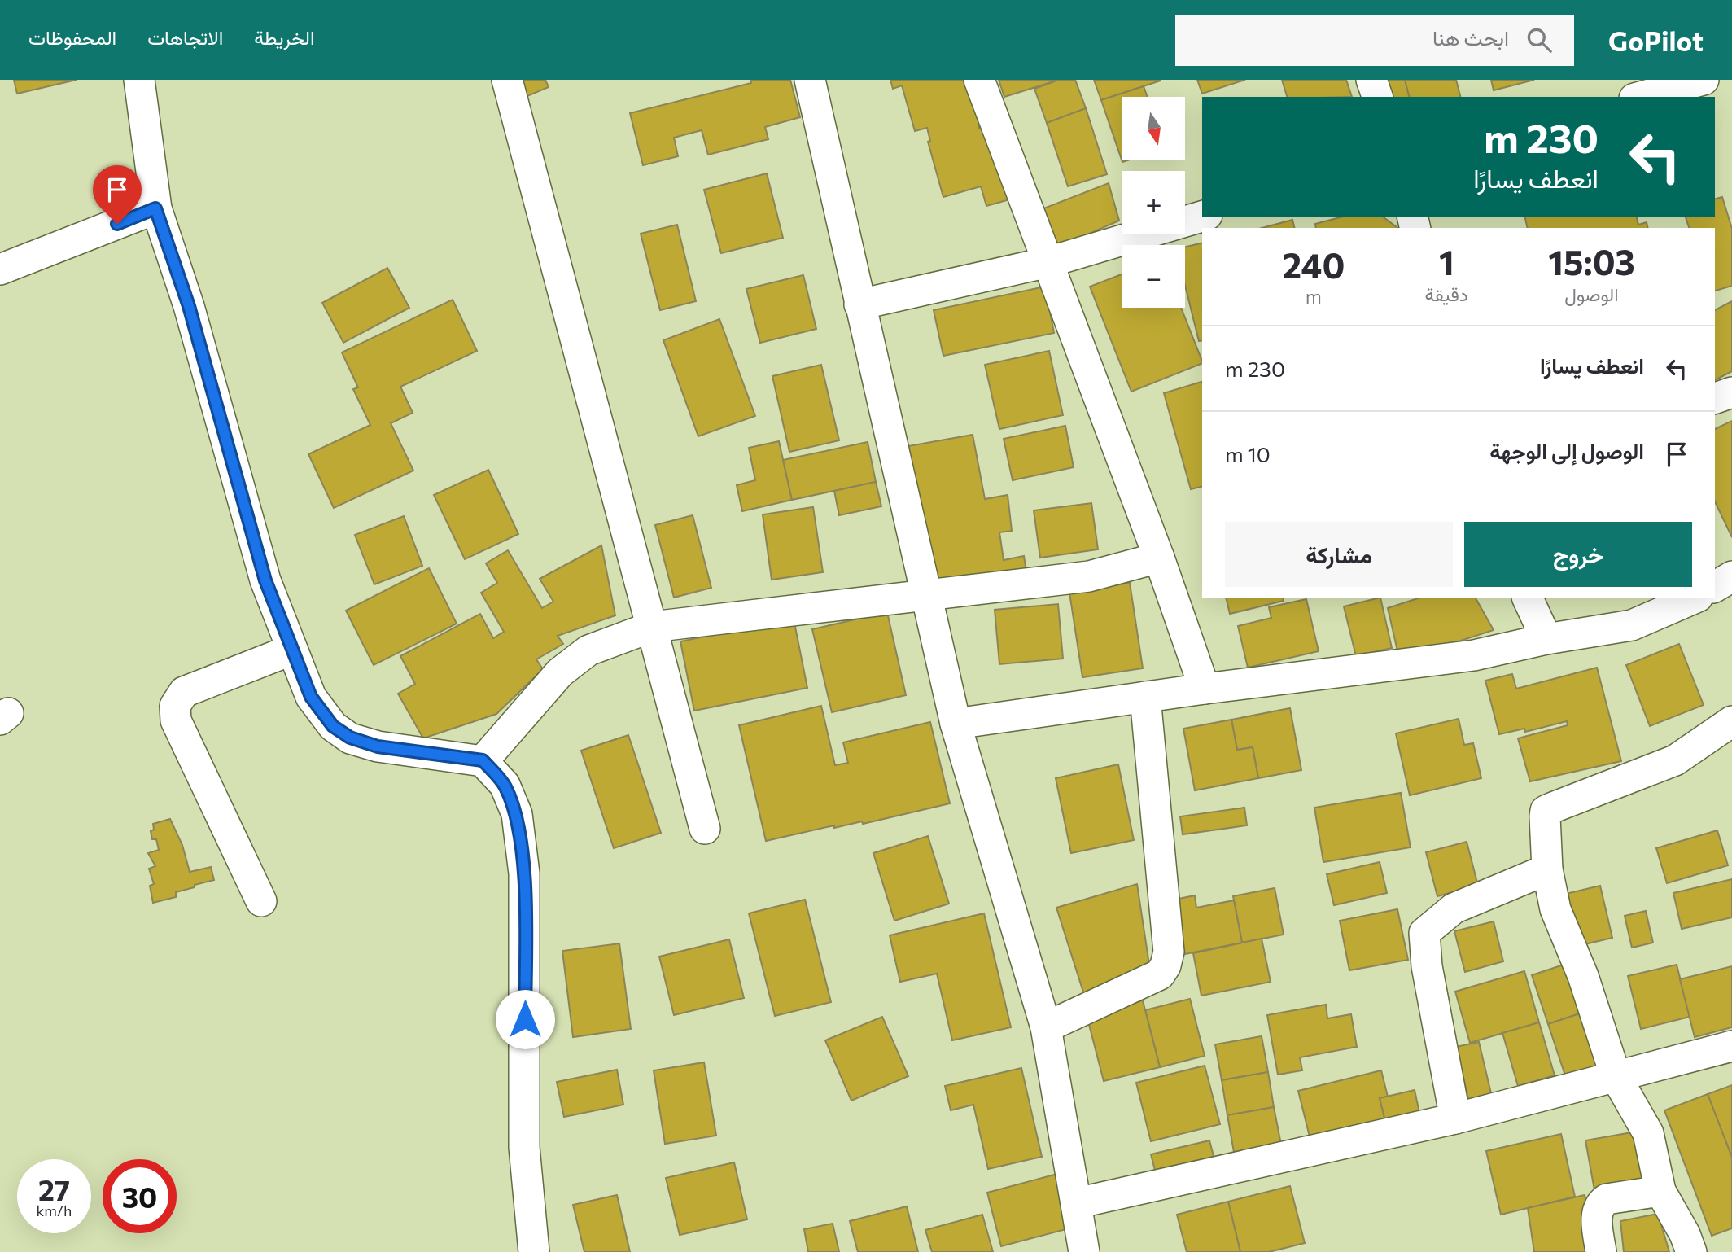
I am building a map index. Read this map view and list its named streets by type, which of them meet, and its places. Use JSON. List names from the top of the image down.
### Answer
{
  "north": "bottom",
  "page": {
    "header": "GoPilot",
    "search": "ابحث هنا",
    "nav": ["الخريطة", "الاتجاهات", "المحفوظات"],
    "map_buttons": ["+", "−"],
    "turn": ["230 m", "انعطف يسارًا"],
    "eta": [
      "15:03",
      "الوصول",
      "1",
      "دقيقة",
      "240",
      "m"
    ],
    "list": [
      {
        "name": "انعطف يسارًا",
        "value": "230 m"
      },
      {
        "name": "الوصول إلى الوجهة",
        "value": "10 m"
      }
    ],
    "buttons": ["خروج", "مشاركة"],
    "speed": "27 km/h",
    "limit": "30"
  }
}
